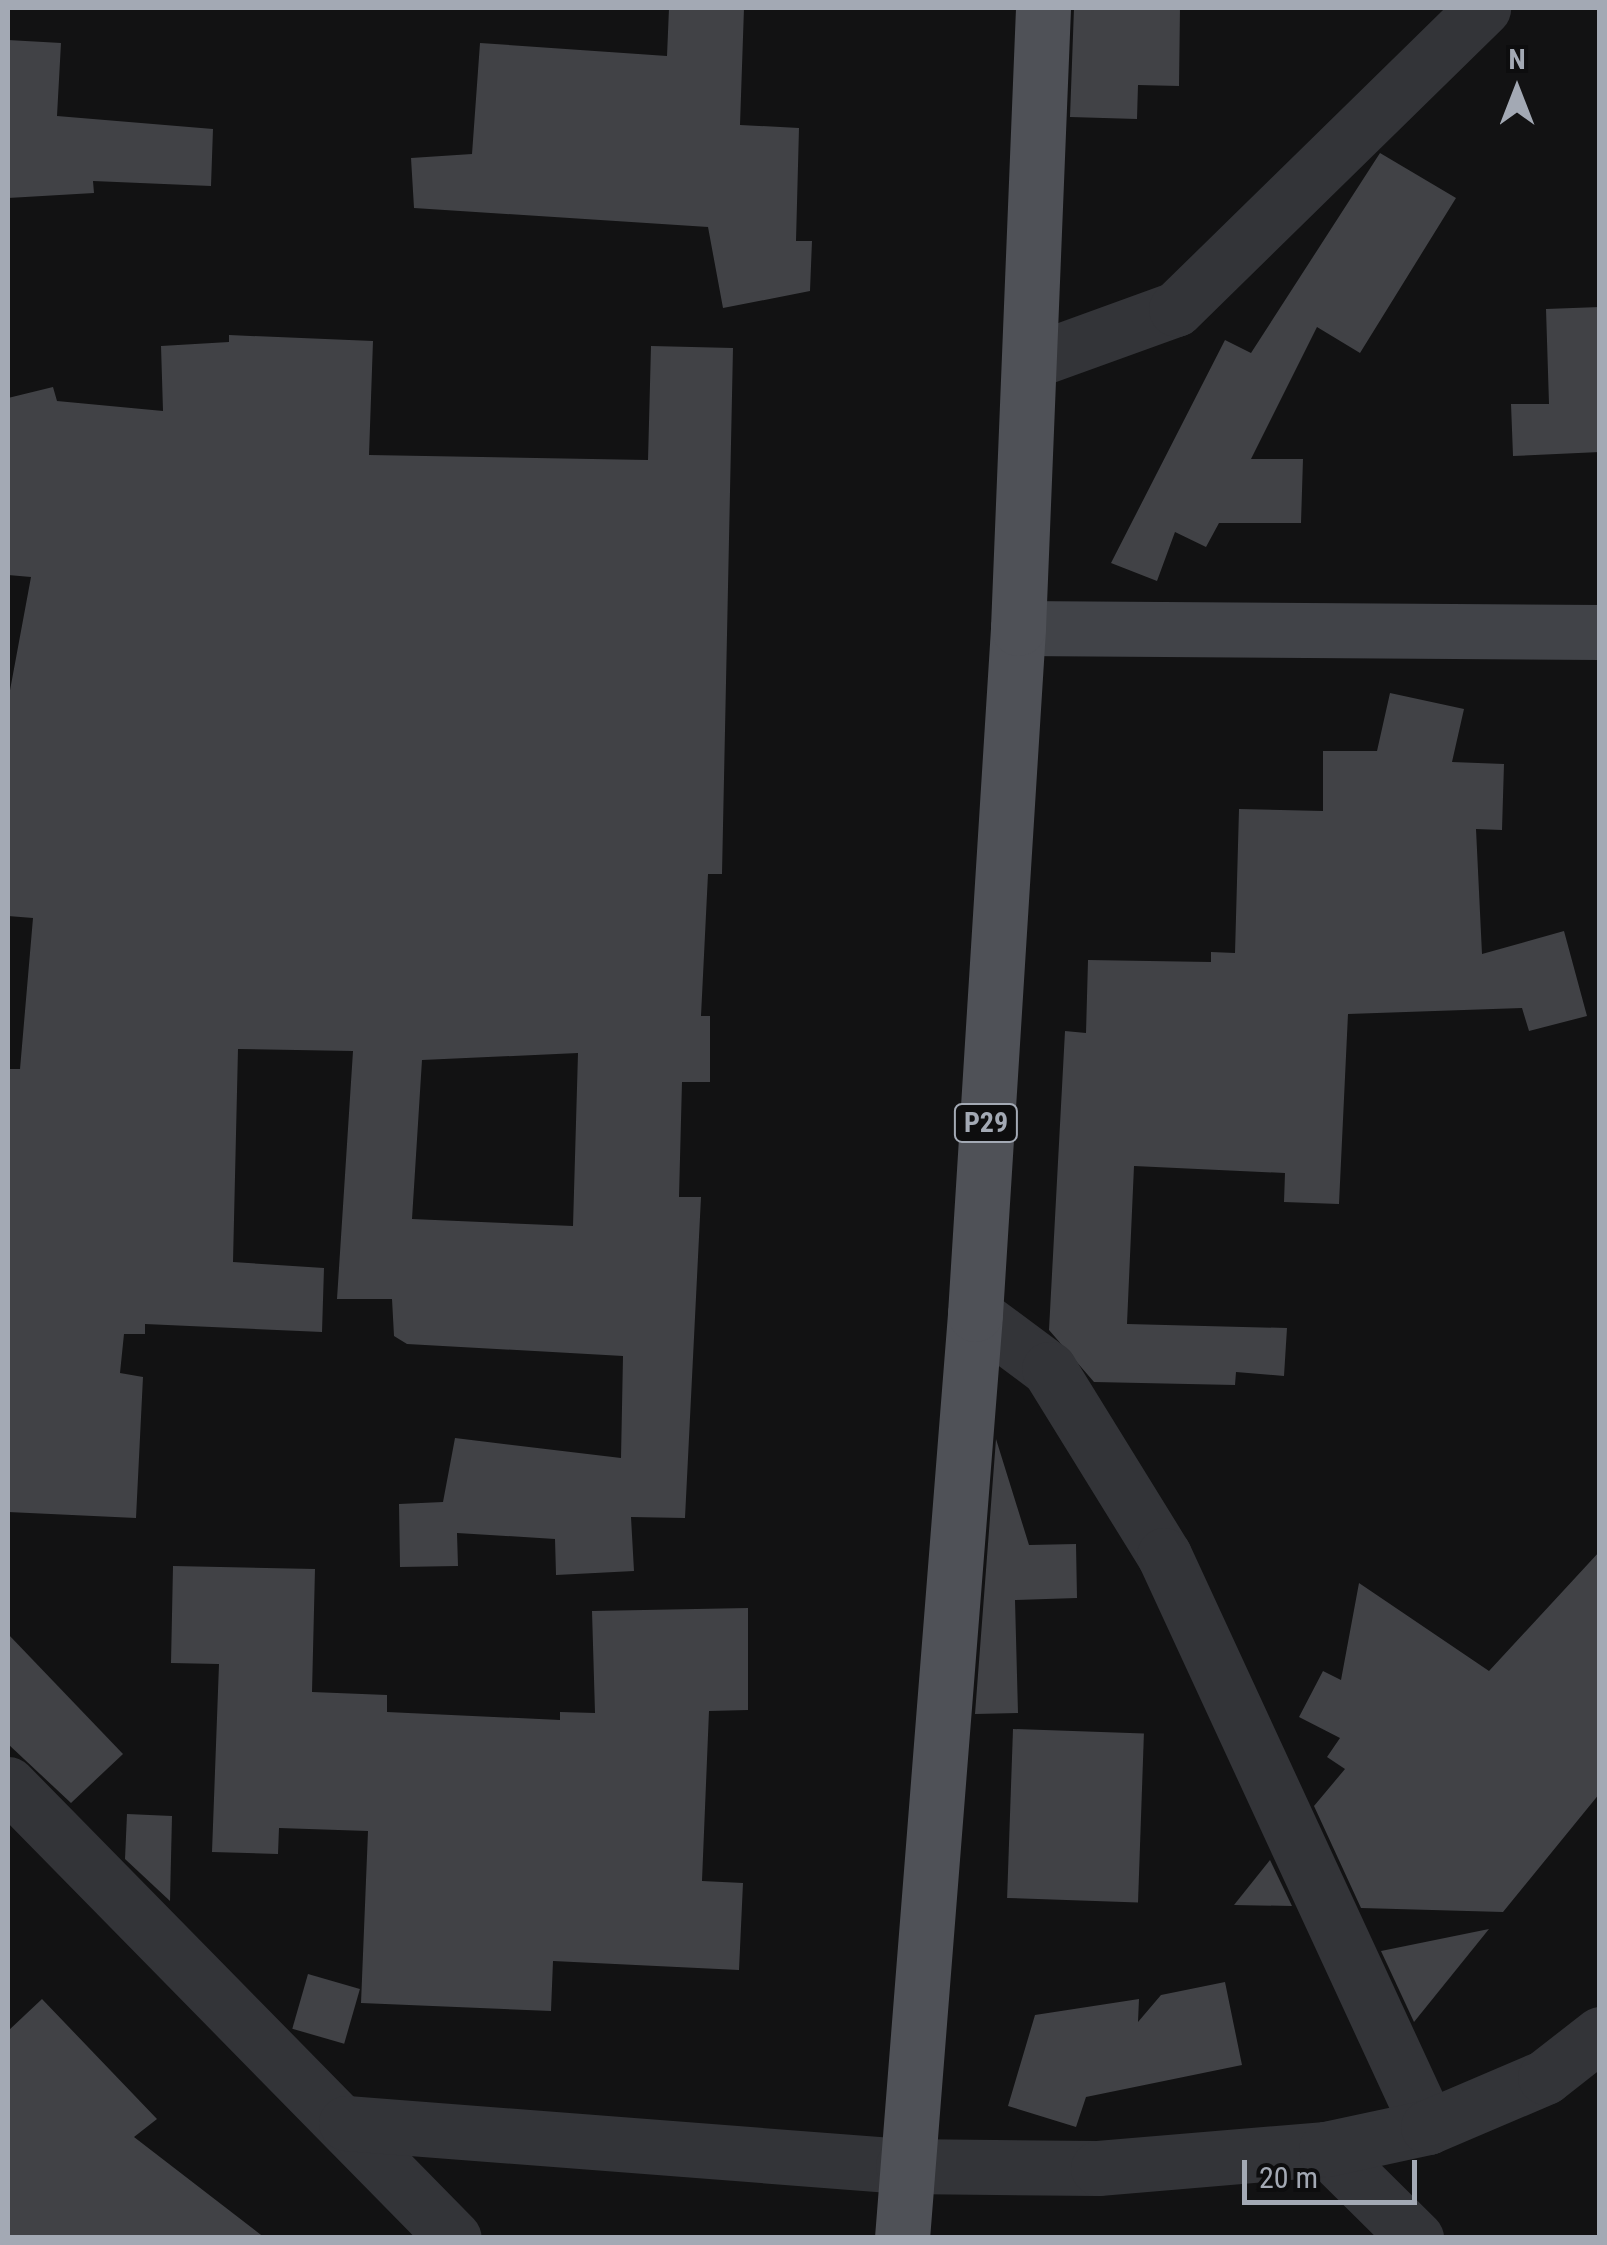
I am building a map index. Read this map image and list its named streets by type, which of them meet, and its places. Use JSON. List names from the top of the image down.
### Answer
{
  "streets": {
    "main road": ["P29"]
  },
  "scale_bar": "20 m",
  "north": "top"
}
